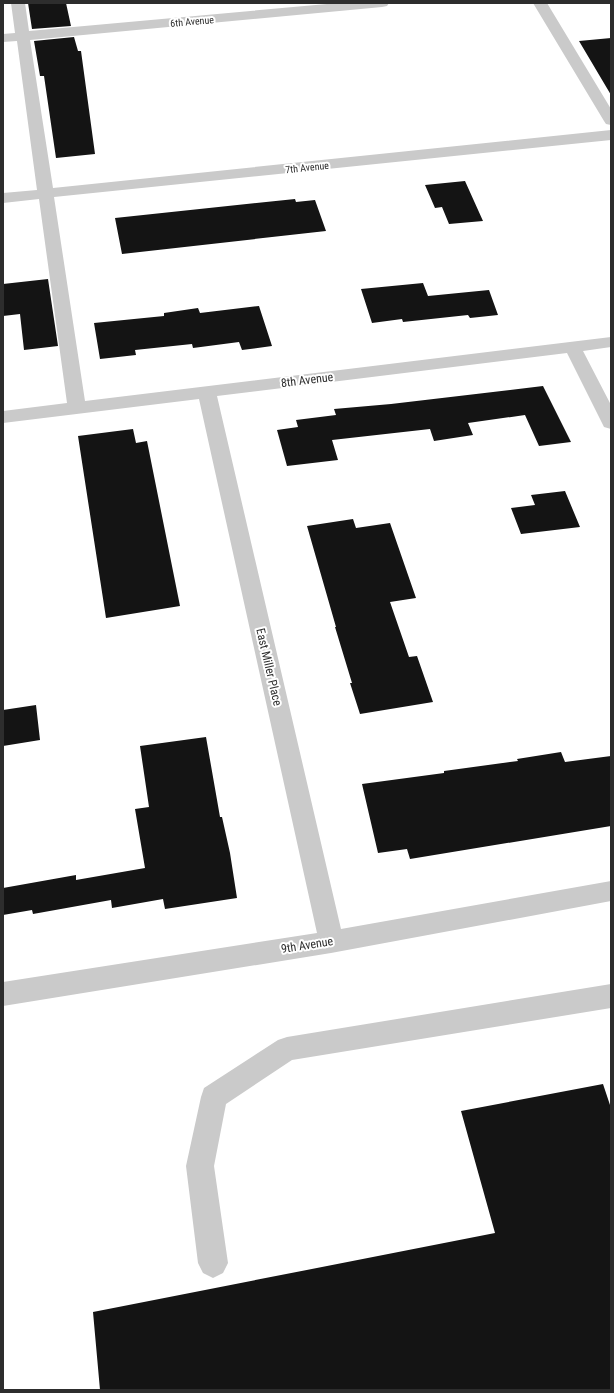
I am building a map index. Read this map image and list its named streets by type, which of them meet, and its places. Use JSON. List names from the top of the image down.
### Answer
{
  "streets": {
    "street": [
      "6th Avenue",
      "7th Avenue",
      "8th Avenue",
      "East Miller Place",
      "9th Avenue"
    ]
  },
  "crossings": [
    ["8th Avenue", "East Miller Place"],
    ["East Miller Place", "9th Avenue"]
  ]
}
